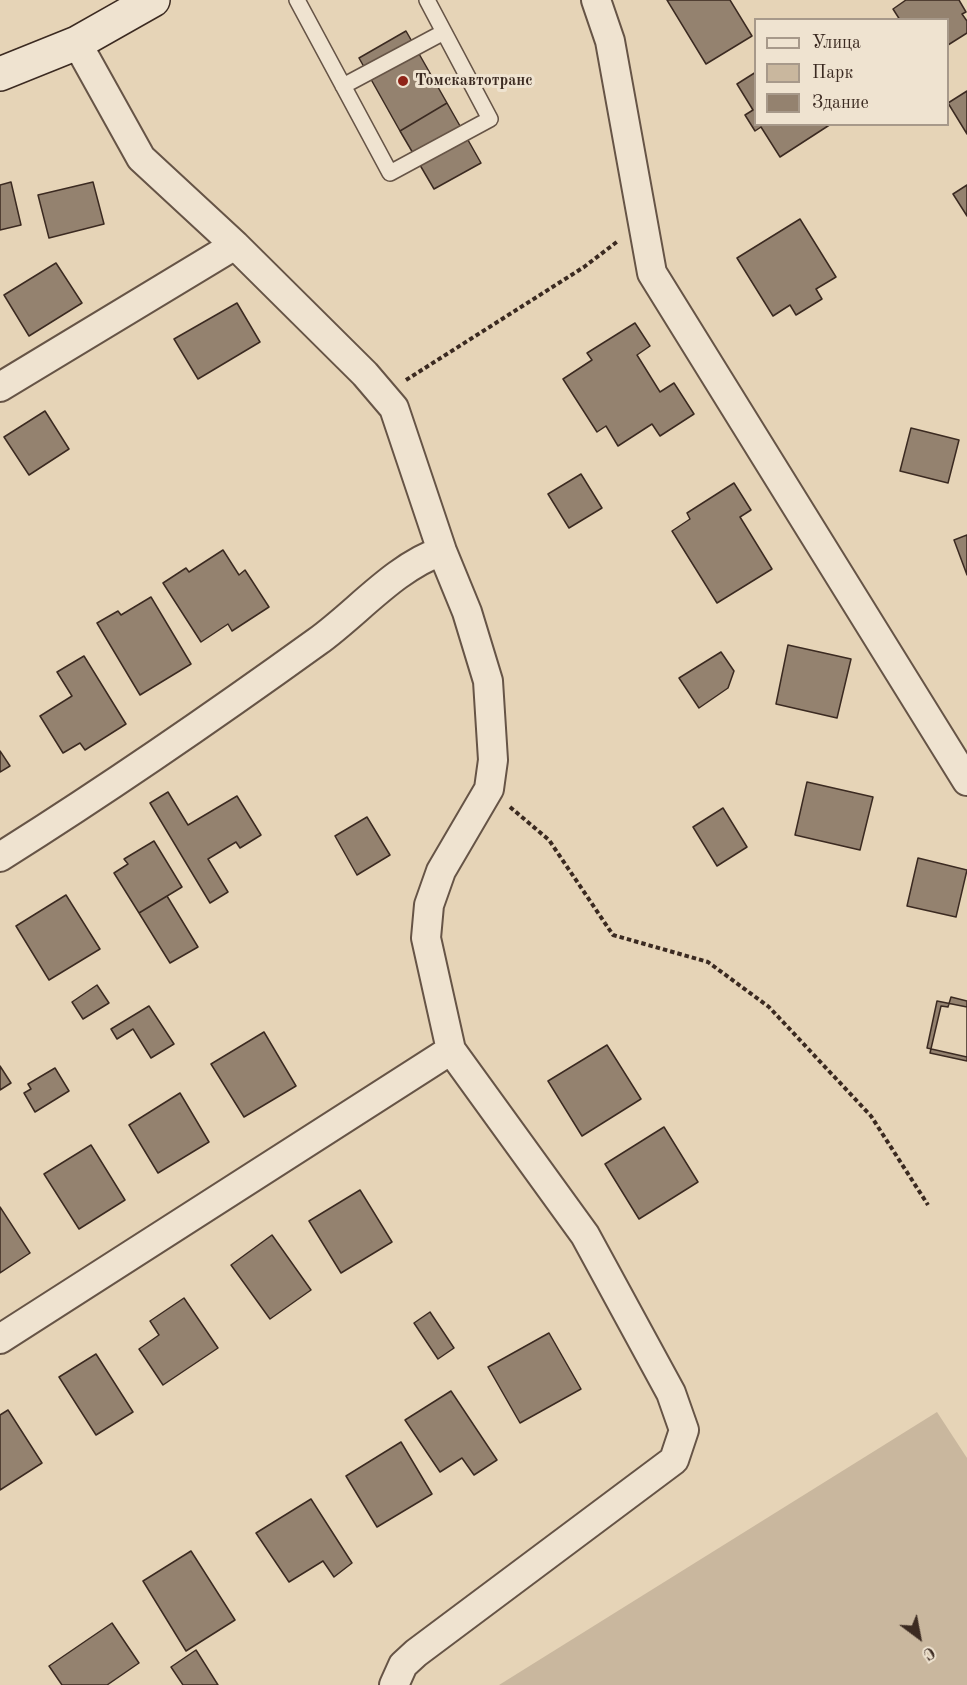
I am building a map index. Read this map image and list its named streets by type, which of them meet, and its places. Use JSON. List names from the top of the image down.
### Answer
{
  "places": ["Томскавтотранс"],
  "legend": ["Улица", "Парк", "Здание"],
  "north": "bottom right"
}
